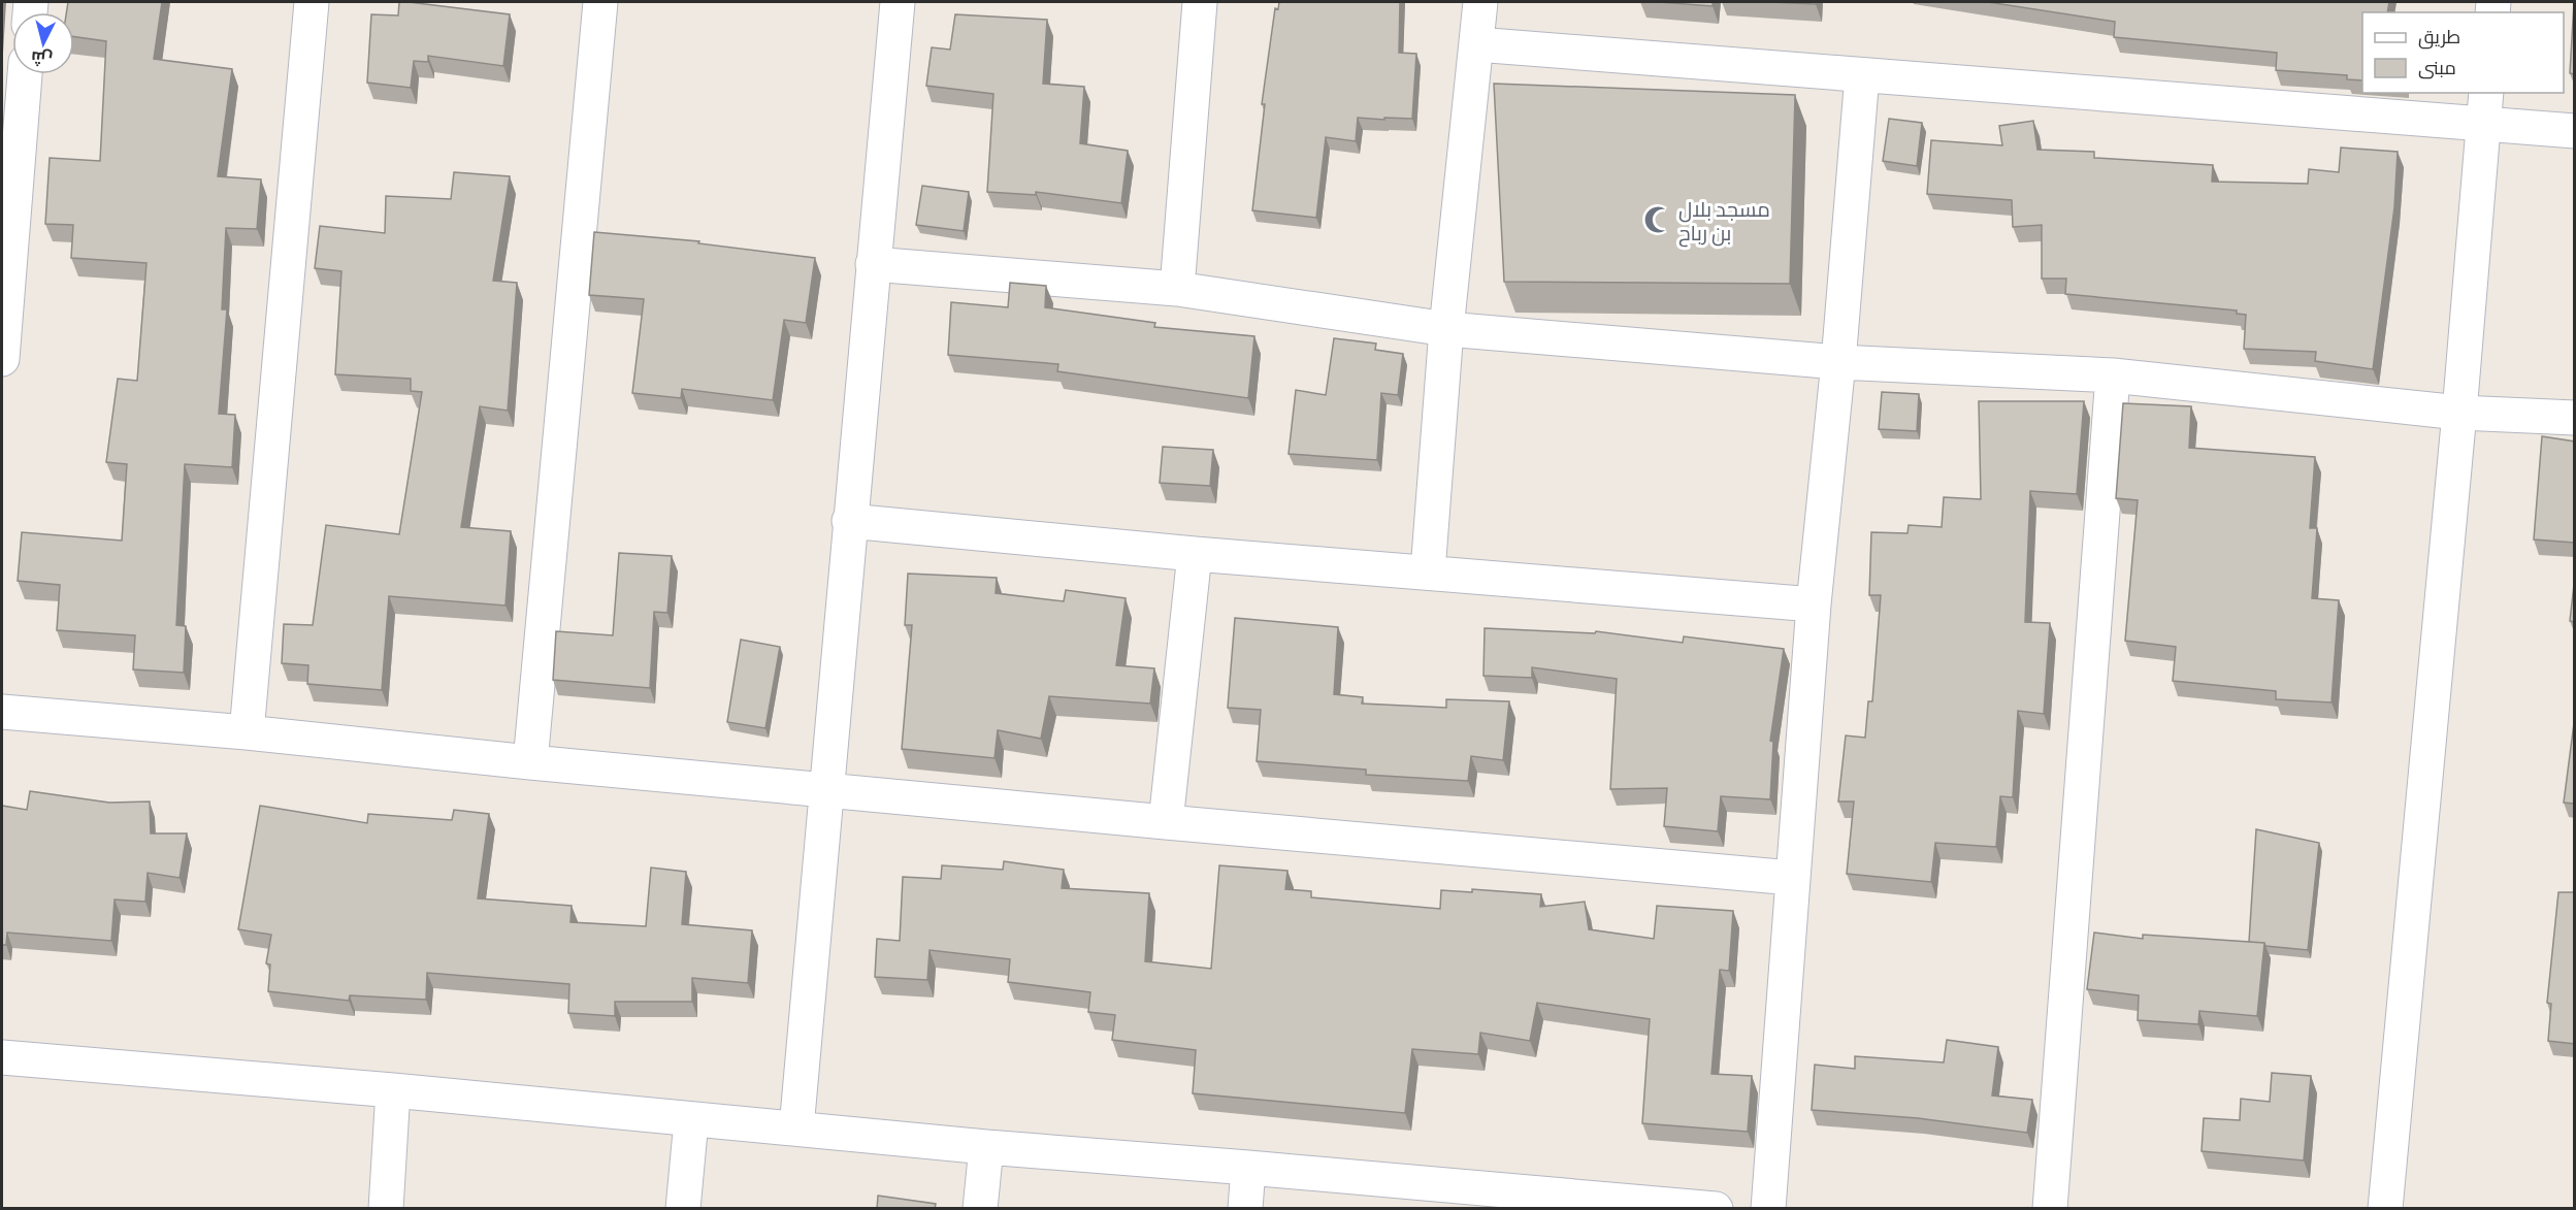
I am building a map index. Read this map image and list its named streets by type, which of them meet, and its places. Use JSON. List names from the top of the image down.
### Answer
{
  "places": {
    "mosque": ["مسجد بلال بن رباح"]
  },
  "legend": ["طريق", "مبنى"],
  "north": "bottom"
}
